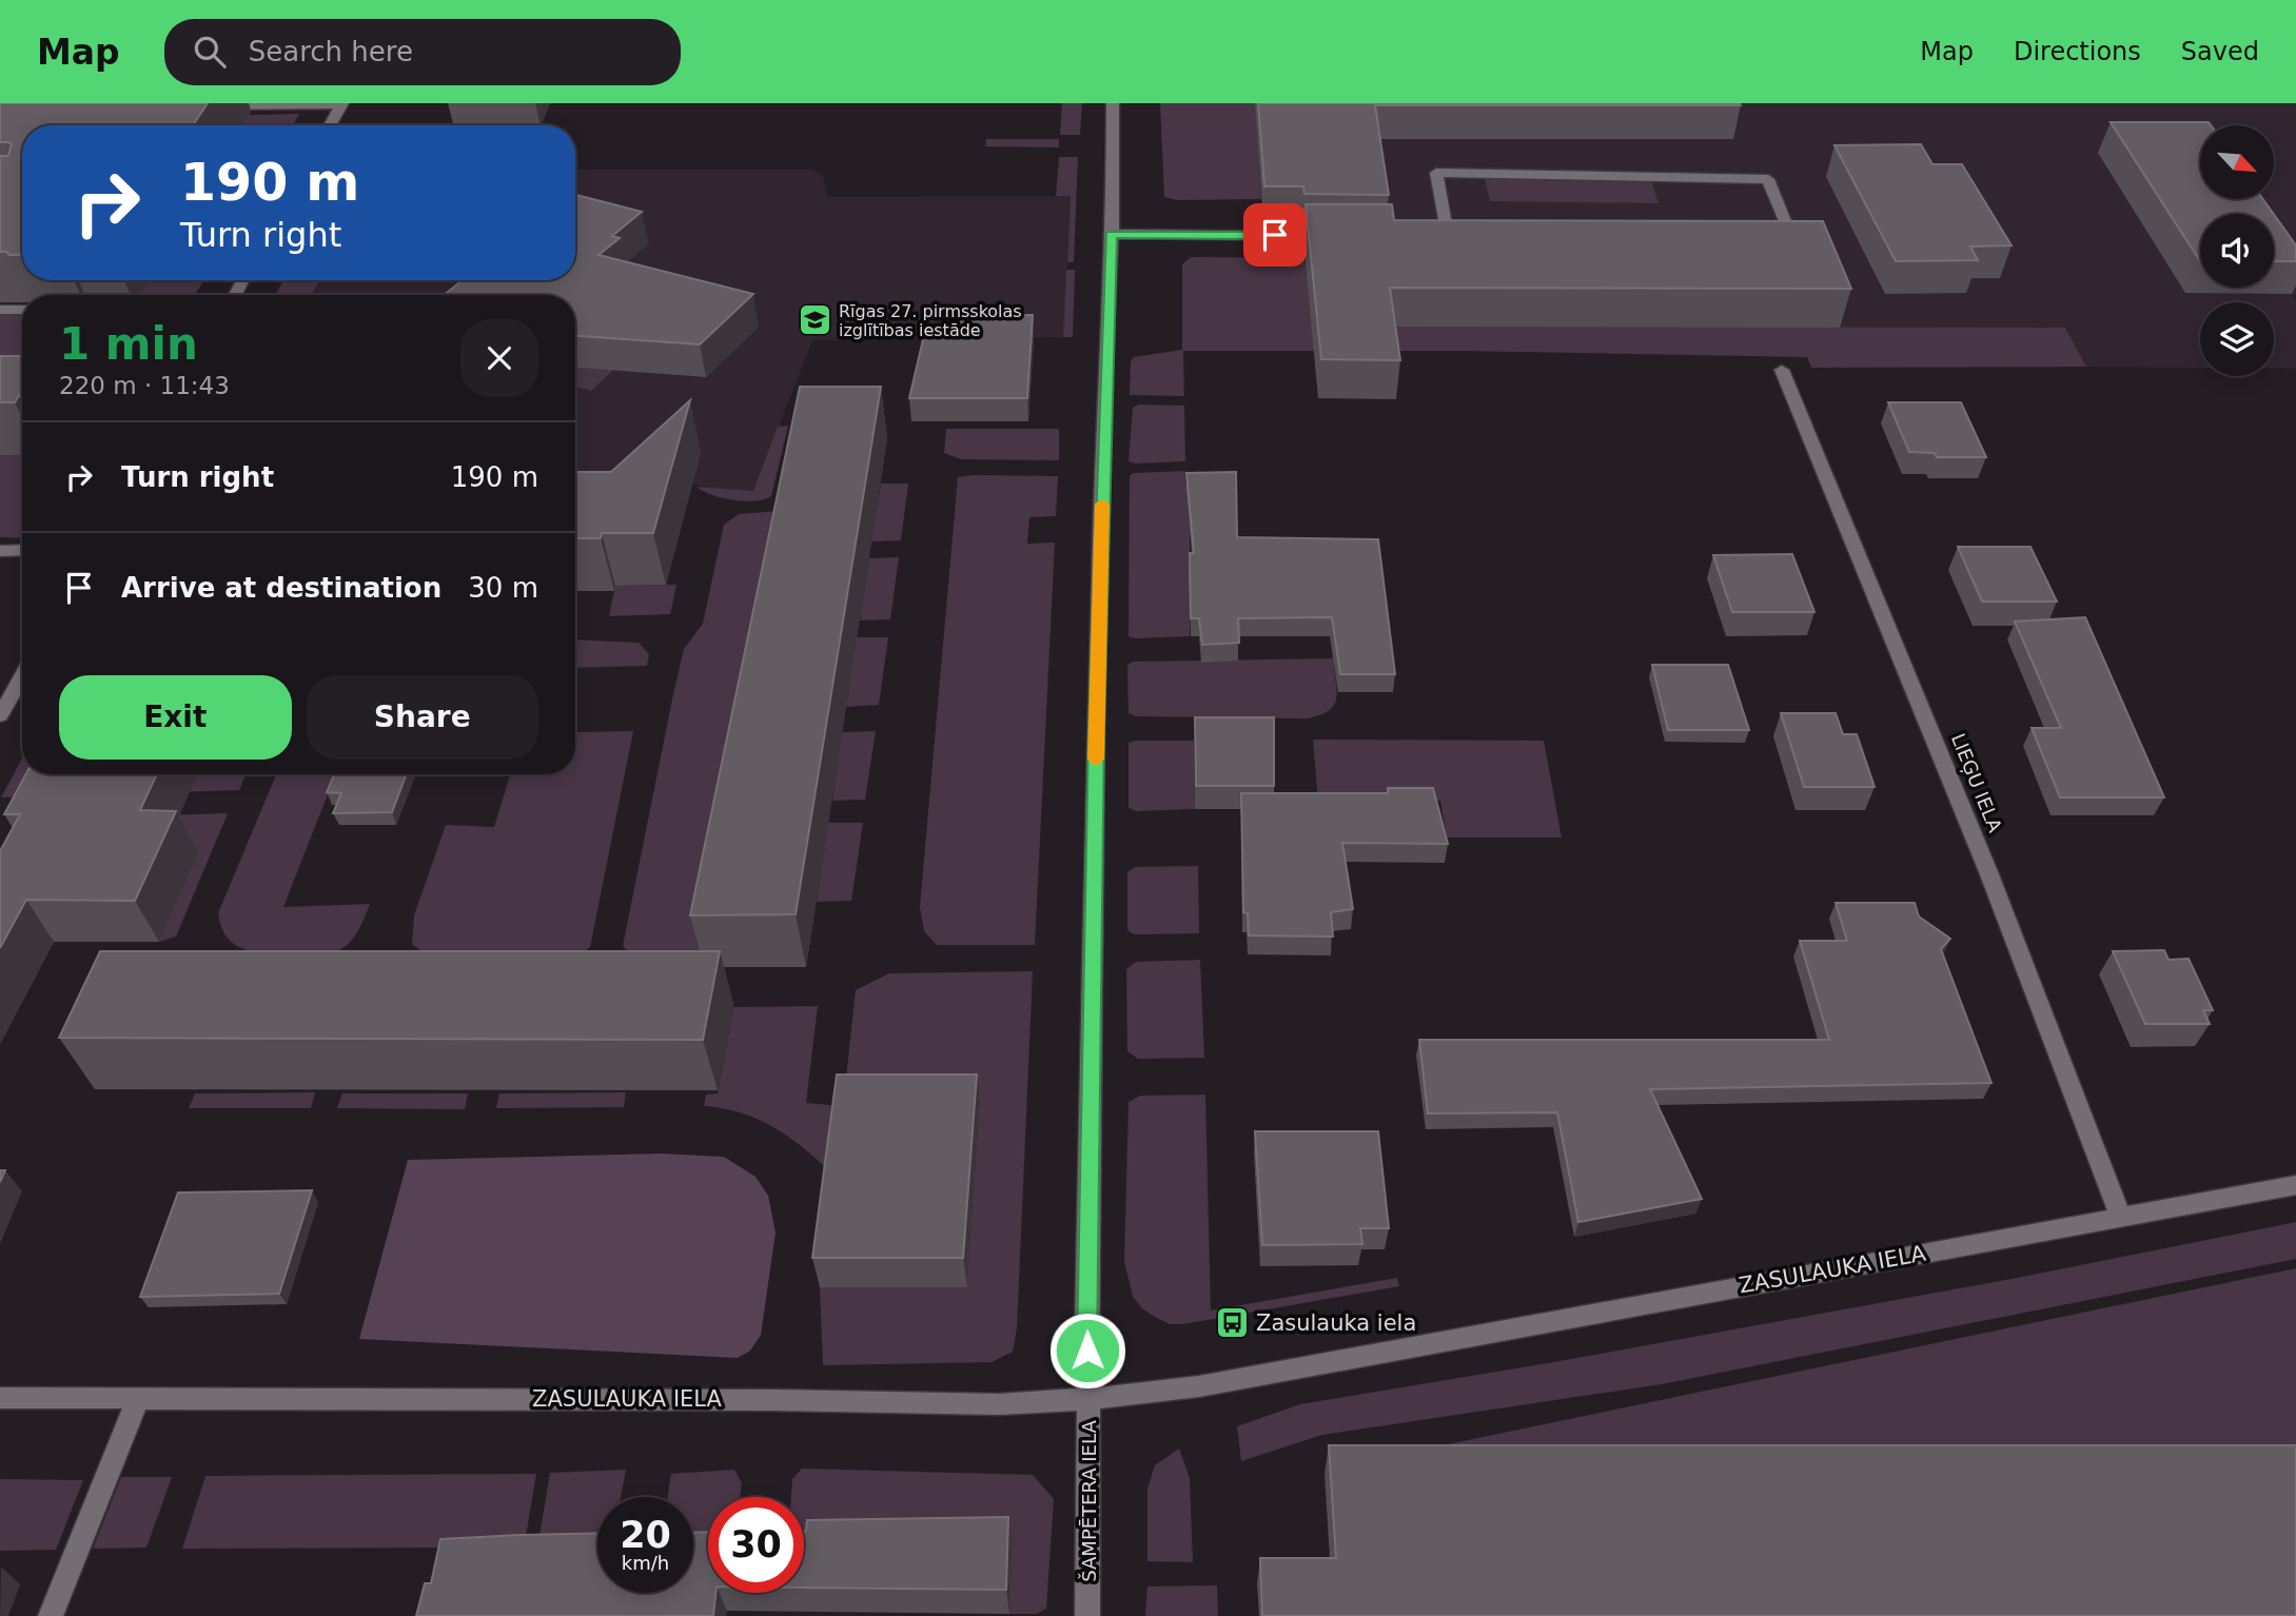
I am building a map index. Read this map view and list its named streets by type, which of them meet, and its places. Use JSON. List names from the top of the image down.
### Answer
{
  "streets": {
    "street": ["LIEĢU IELA", "ZASULAUKA IELA", "ŠAMPĒTERA IELA"]
  },
  "crossings": [
    ["LIEĢU IELA", "ZASULAUKA IELA"],
    ["ZASULAUKA IELA", "ŠAMPĒTERA IELA"]
  ],
  "places": {
    "school or university": ["Rīgas 27. pirmsskolas izglītības iestāde"],
    "bus stop": ["Zasulauka iela"]
  },
  "north": "bottom right",
  "page": {
    "header": "Map",
    "search": "Search here",
    "nav": ["Map", "Directions", "Saved"],
    "turn": ["190 m", "Turn right"],
    "heading": ["1 min", "220 m · 11:43"],
    "list": [
      {
        "name": "Turn right",
        "value": "190 m"
      },
      {
        "name": "Arrive at destination",
        "value": "30 m"
      }
    ],
    "buttons": ["Exit", "Share"],
    "speed": "20 km/h",
    "limit": "30"
  }
}
